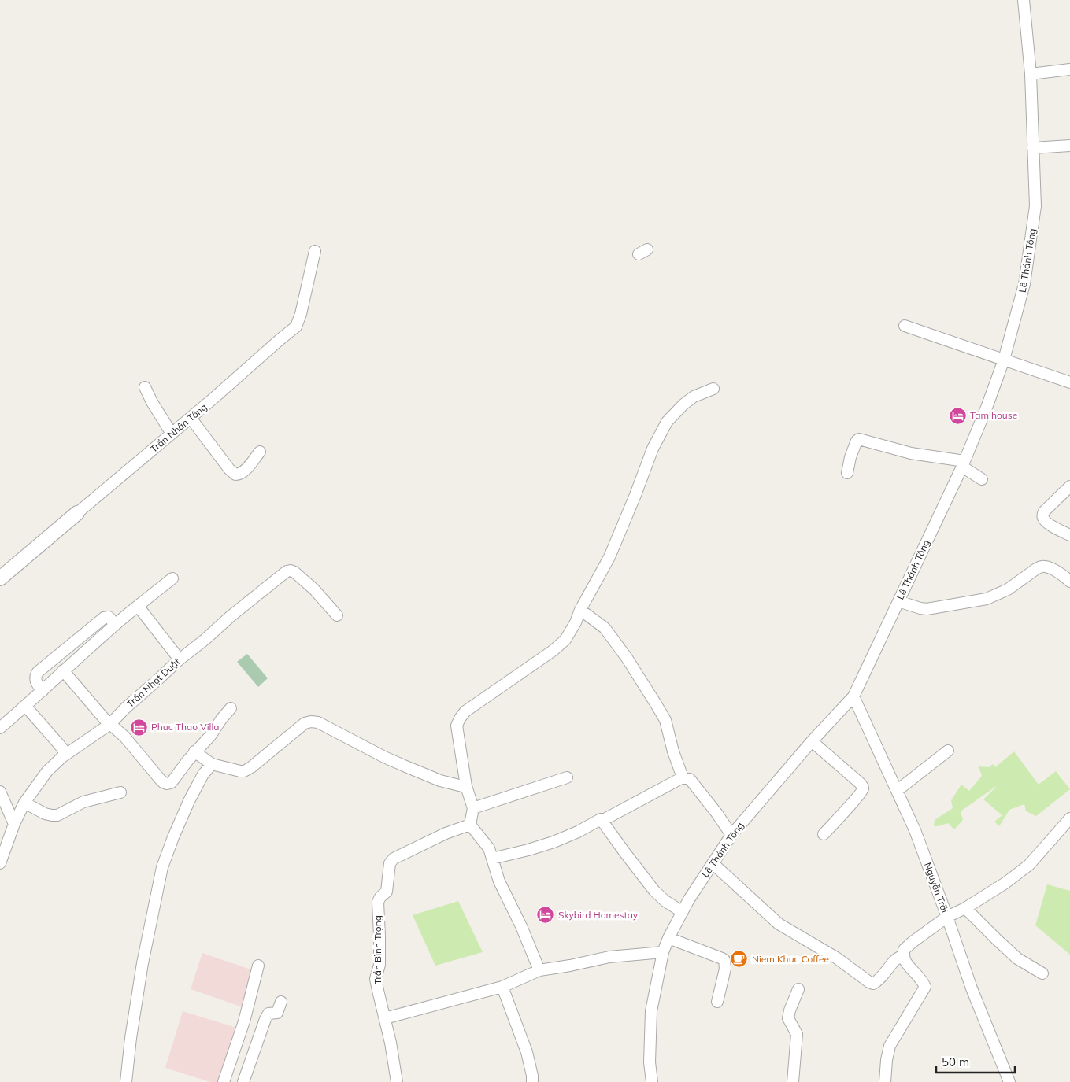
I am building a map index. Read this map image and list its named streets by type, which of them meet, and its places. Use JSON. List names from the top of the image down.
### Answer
{
  "streets": {
    "street": [
      "Lê Thánh Tông",
      "Trần Nhân Tông",
      "Trần Nhật Duật",
      "Nguyễn Trãi",
      "Trần Bình Trọng"
    ]
  },
  "crossings": [
    ["Lê Thánh Tông", "Nguyễn Trãi"]
  ],
  "places": {
    "hotel": ["Tamihouse", "Phuc Thao Villa", "Skybird Homestay"],
    "cafe": ["Niem Khuc Coffee"]
  },
  "scale_bar": "50 m"
}
